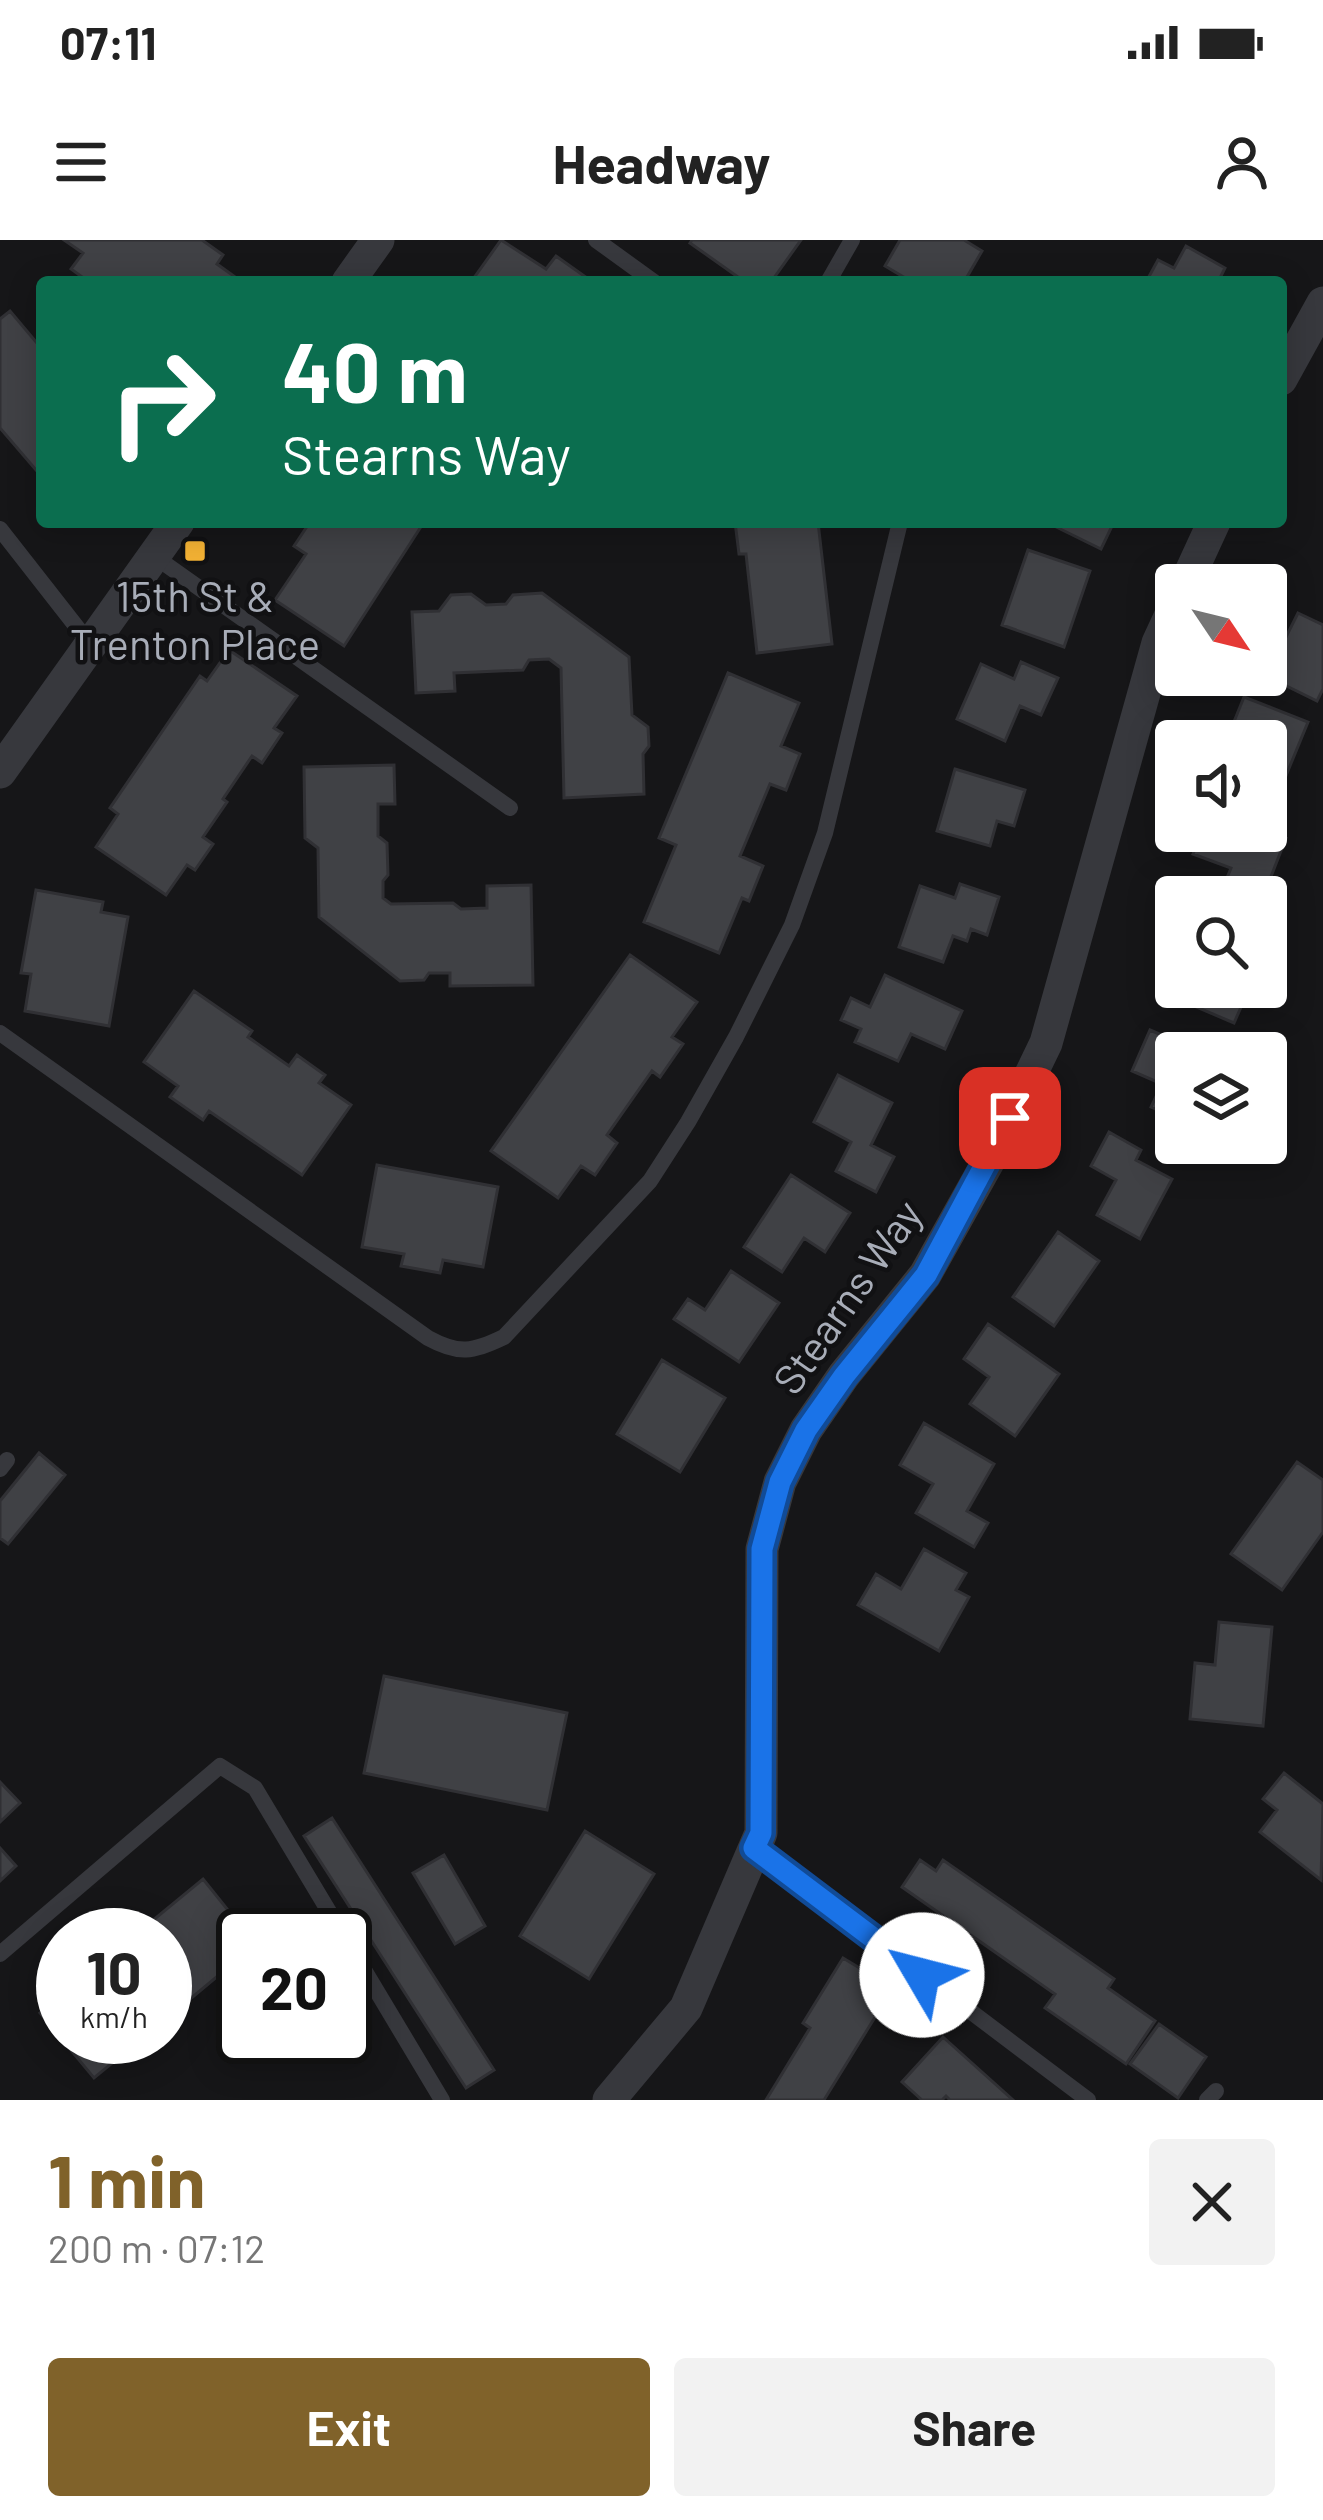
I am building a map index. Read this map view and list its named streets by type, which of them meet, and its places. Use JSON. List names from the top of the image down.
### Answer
{
  "streets": {
    "street": ["Stearns Way"]
  },
  "places": {
    "transit": ["15th St & Trenton Place"]
  },
  "north": "bottom right",
  "page": {
    "status": "07:11",
    "header": "Headway",
    "turn": ["40 m", "Stearns Way"],
    "speed": "10 km/h",
    "limit": "20",
    "heading": ["1 min", "200 m · 07:12"],
    "buttons": ["Exit", "Share"]
  }
}
